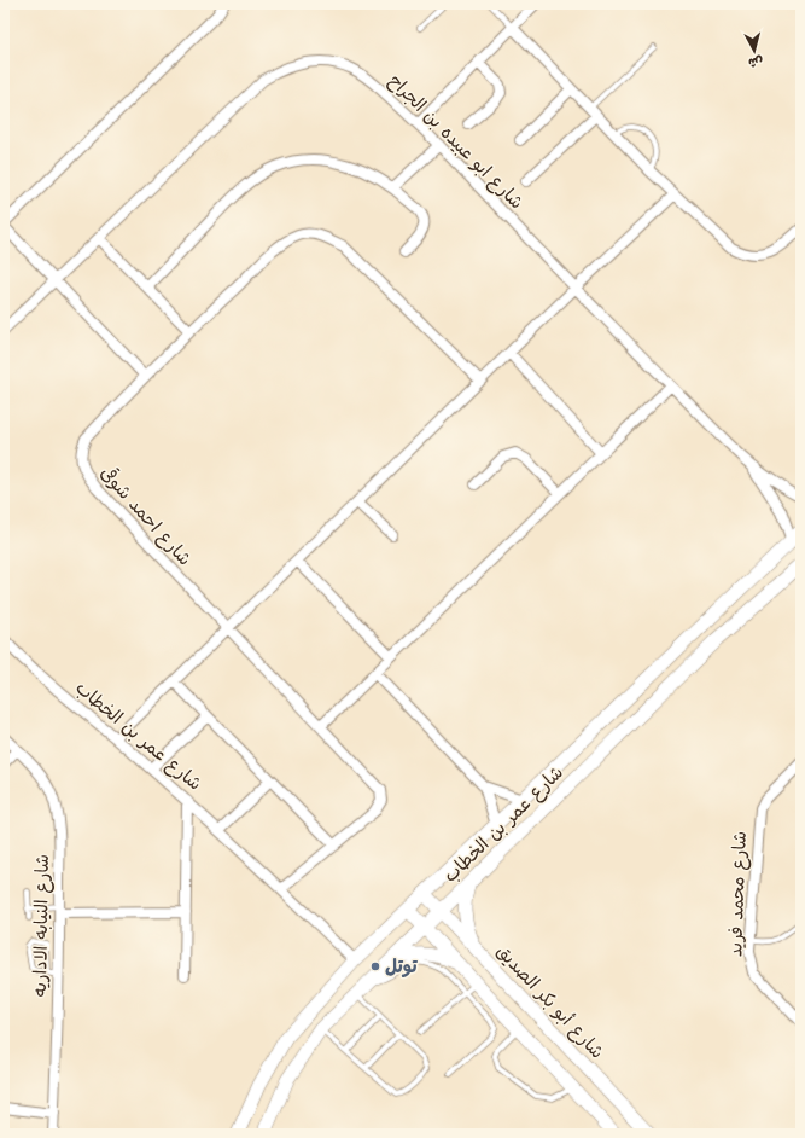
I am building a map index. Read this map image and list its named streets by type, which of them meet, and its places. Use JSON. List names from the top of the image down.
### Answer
{
  "streets": {
    "street": [
      "شارع ابو عبيده بن الجراح",
      "شارع احمد شوقى",
      "شارع عمر بن الخطاب",
      "شارع محمد فريد",
      "شارع النيابه الاداريه",
      "شارع أبو بكر الصديق"
    ]
  },
  "crossings": [
    ["شارع ابو عبيده بن الجراح", "شارع عمر بن الخطاب"],
    ["شارع عمر بن الخطاب", "شارع أبو بكر الصديق"]
  ],
  "places": ["توتل"],
  "north": "bottom"
}
